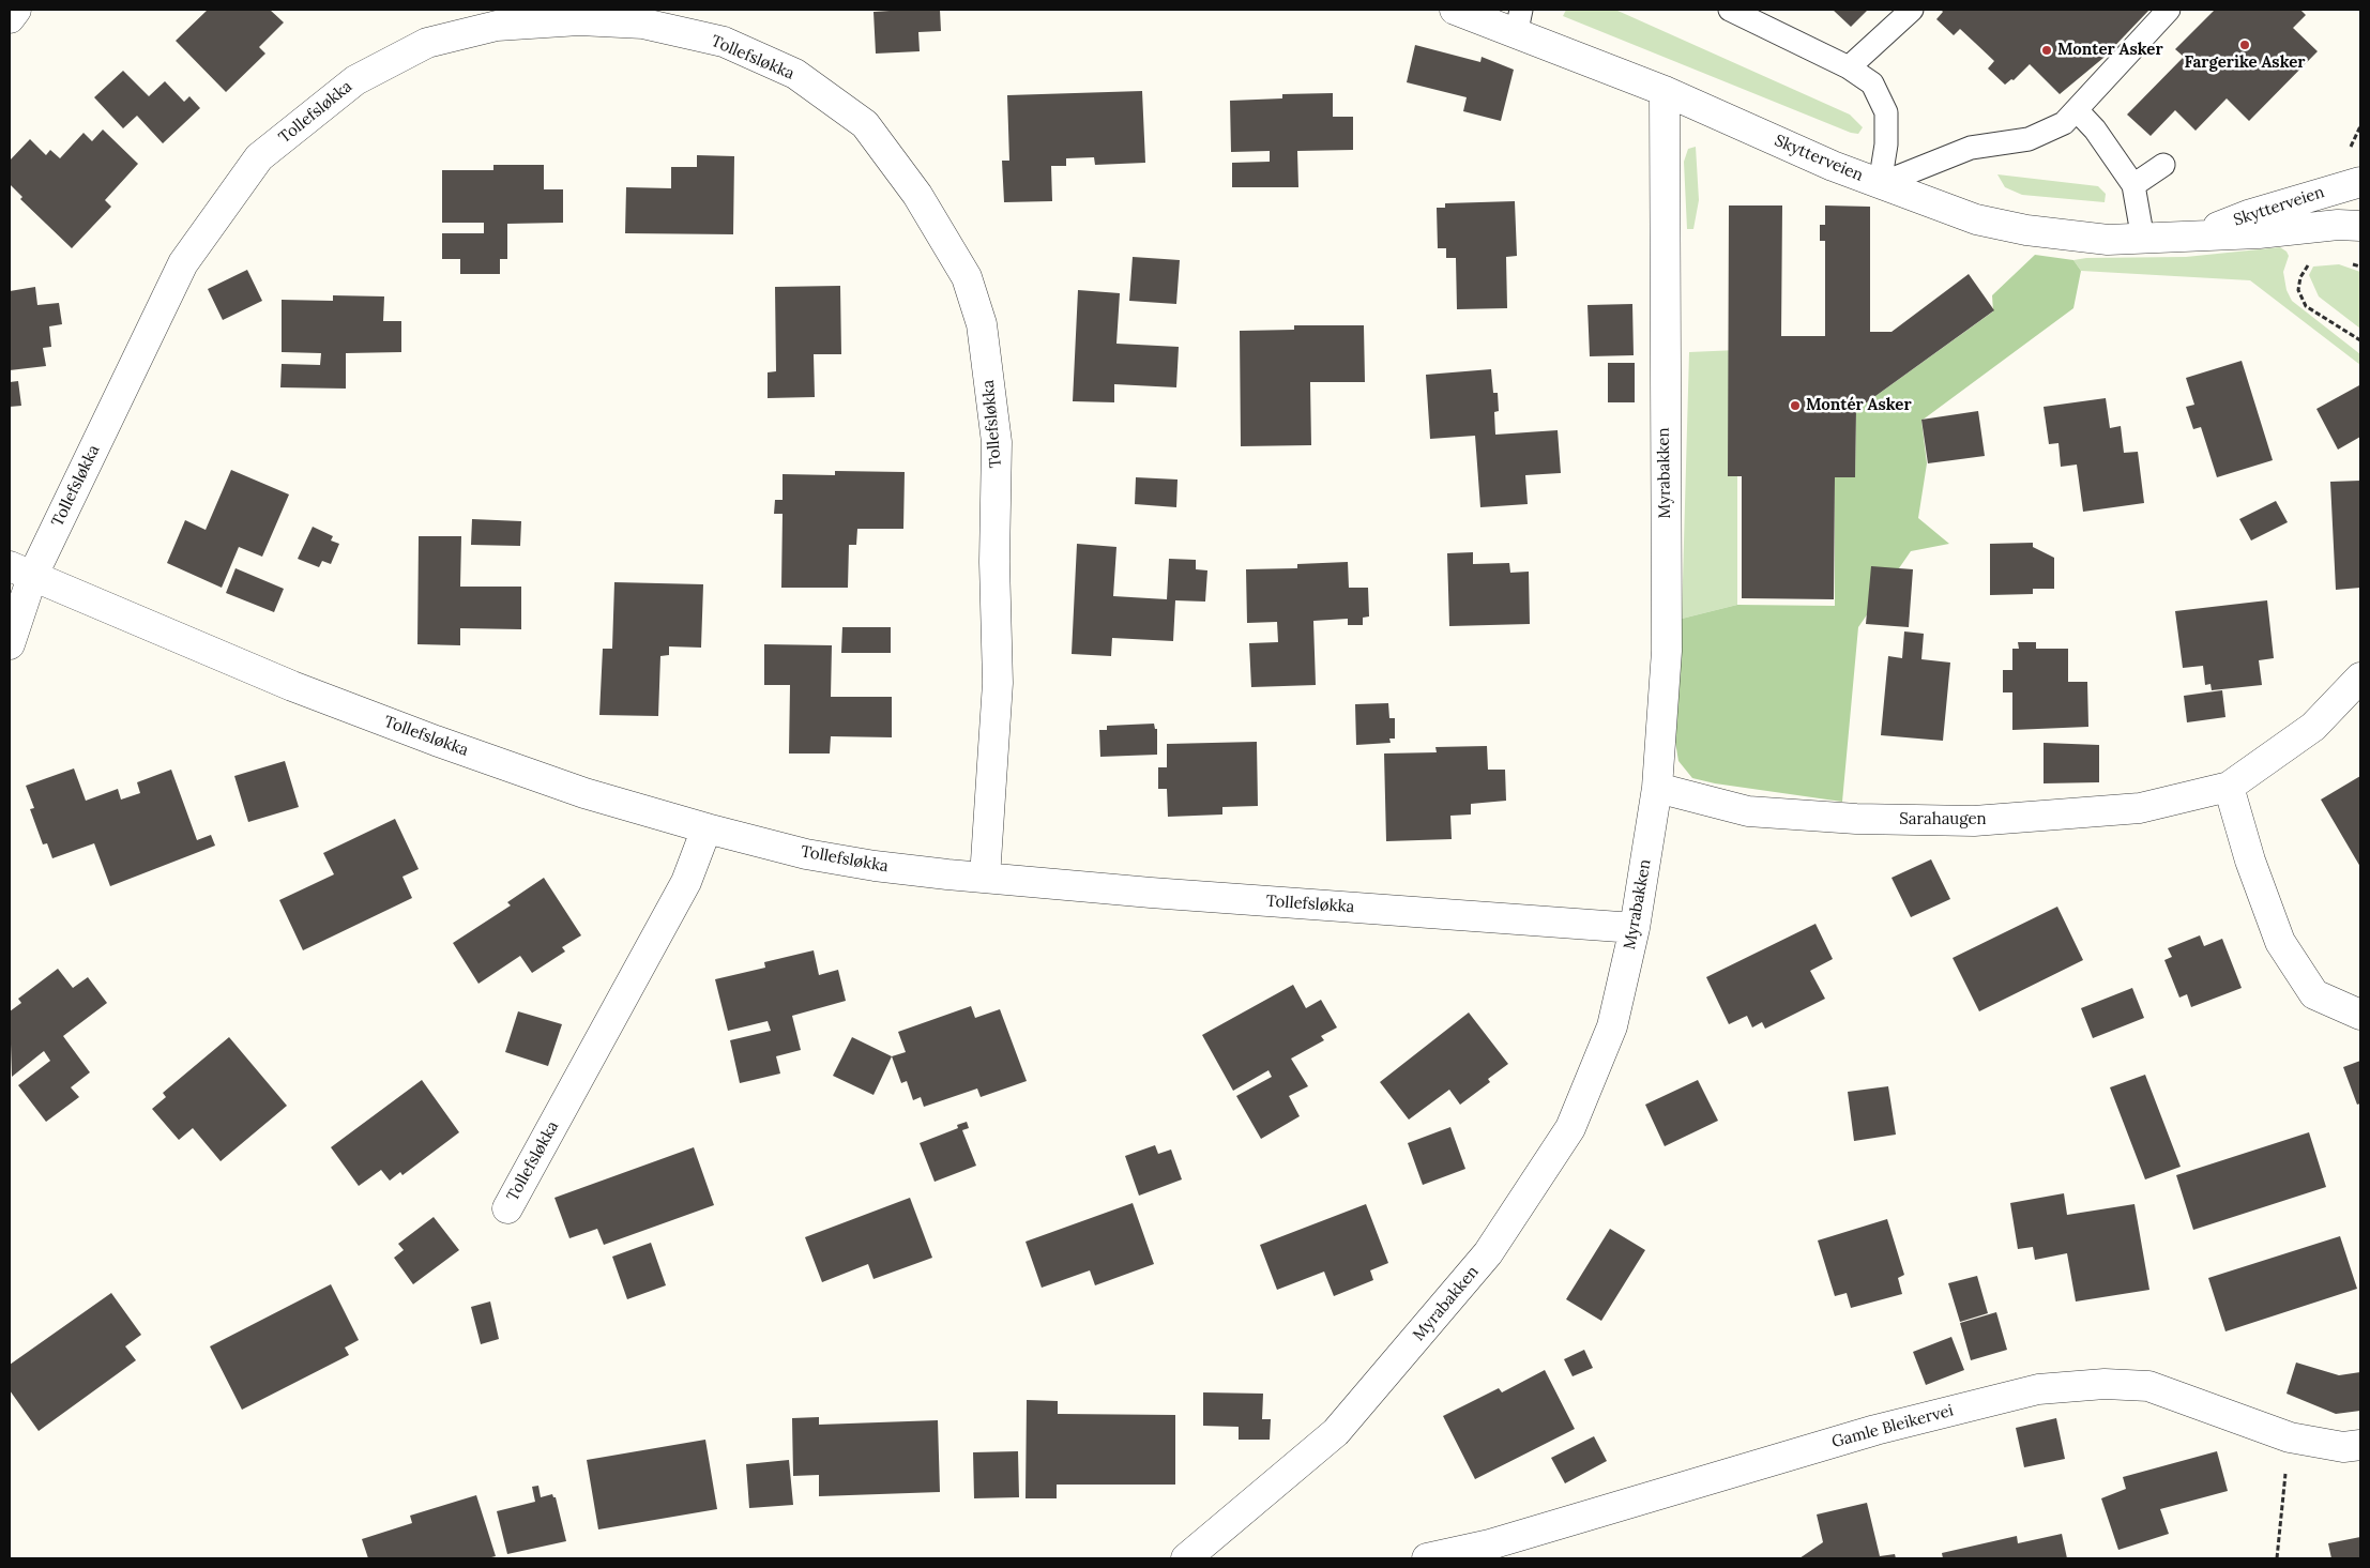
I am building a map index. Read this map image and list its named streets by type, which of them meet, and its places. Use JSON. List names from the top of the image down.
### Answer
{
  "streets": {
    "street": [
      "Tollefsløkka",
      "Skytterveien",
      "Myrabakken",
      "Sarahaugen",
      "Gamle Bleikervei"
    ]
  },
  "crossings": [
    ["Tollefsløkka", "Myrabakken"],
    ["Skytterveien", "Myrabakken"],
    ["Myrabakken", "Sarahaugen"]
  ],
  "places": ["Fargerike Asker", "Monter Asker", "Montér Asker"]
}
